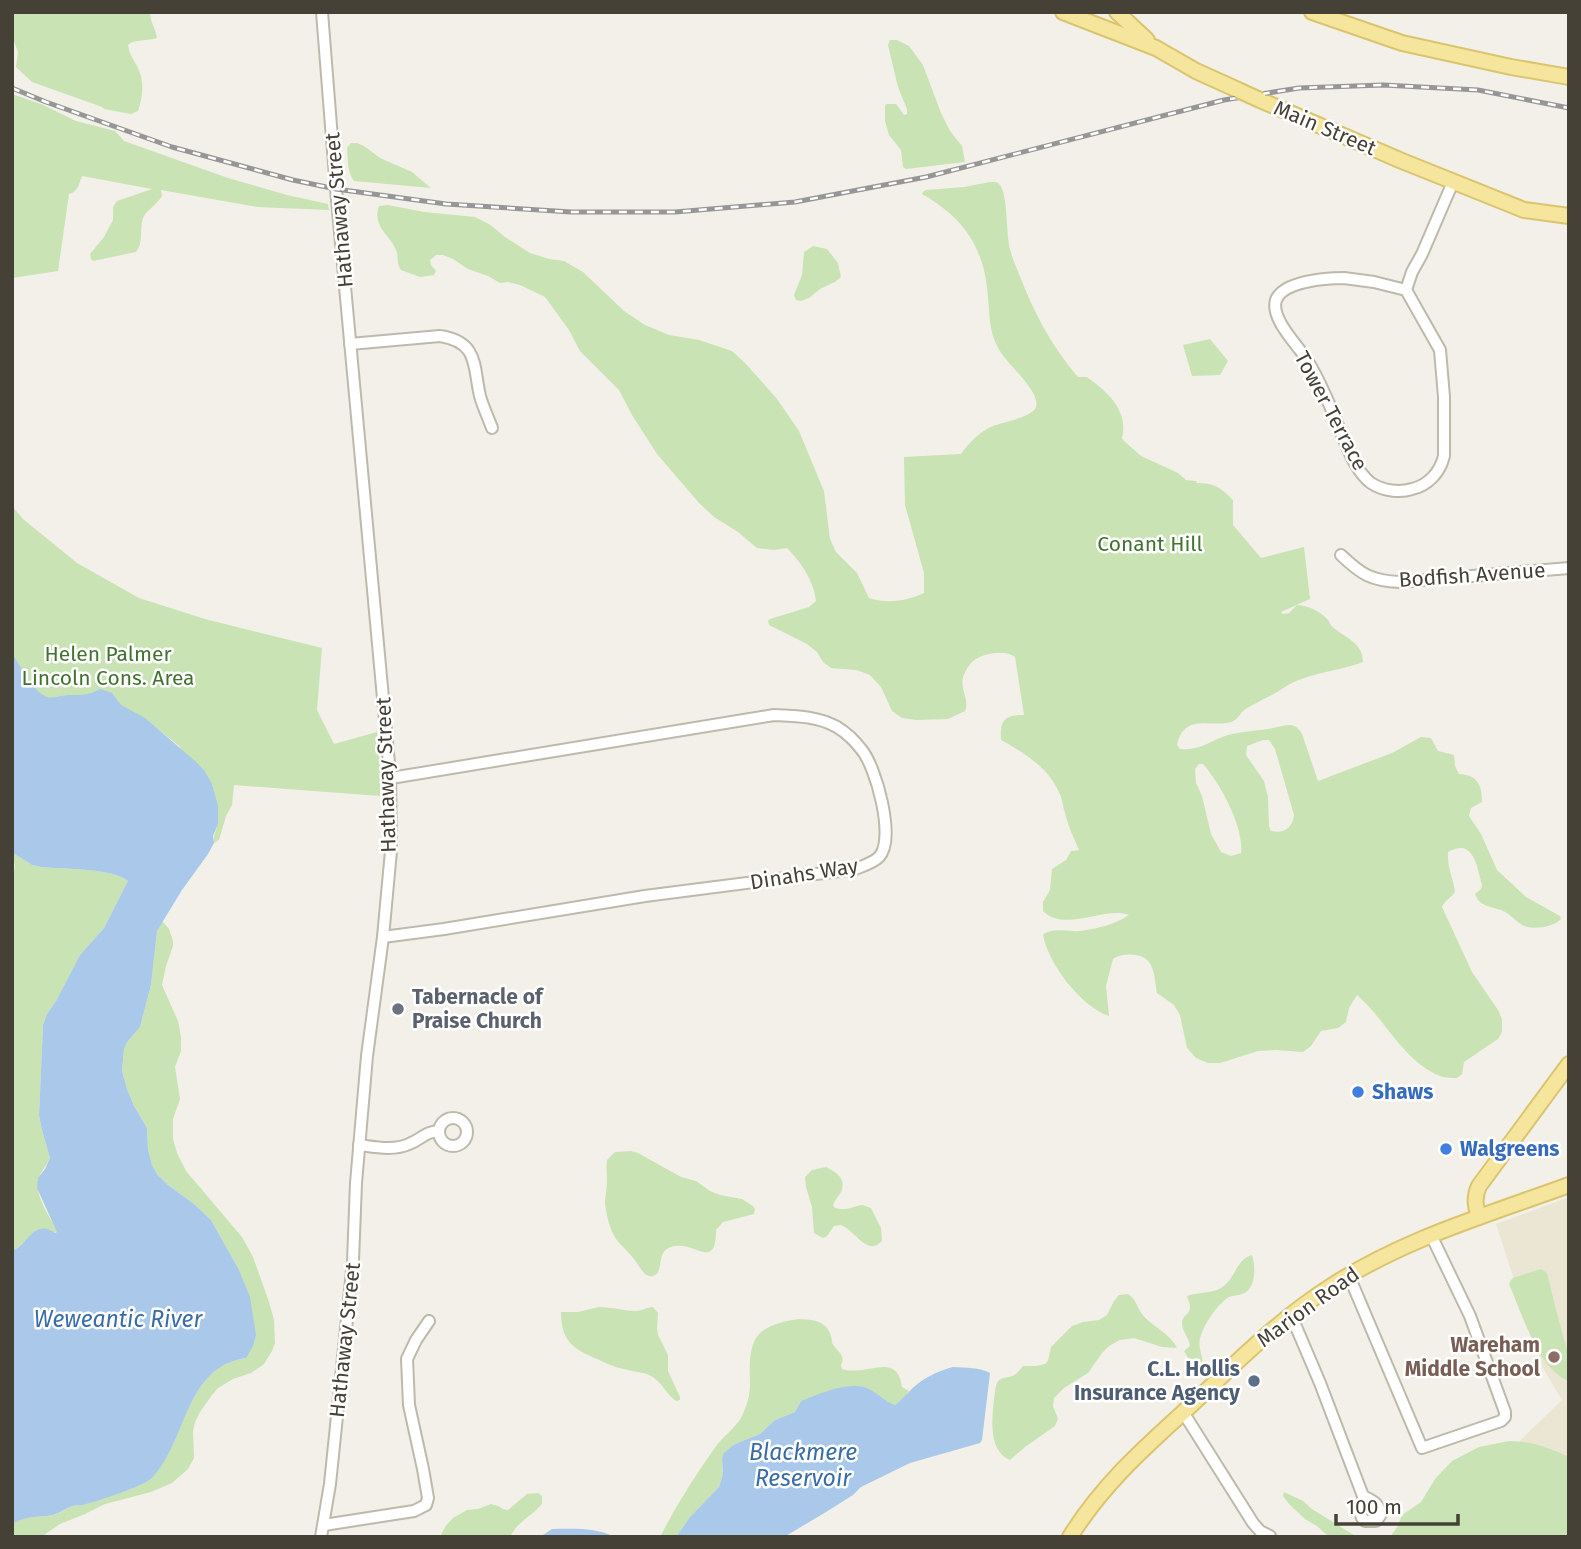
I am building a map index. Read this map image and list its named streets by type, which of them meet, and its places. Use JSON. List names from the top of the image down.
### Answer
{
  "streets": {
    "main road": ["Main Street", "Marion Road"],
    "street": [
      "Hathaway Street",
      "Tower Terrace",
      "Bodfish Avenue",
      "Dinahs Way"
    ]
  },
  "crossings": [
    ["Hathaway Street", "Dinahs Way"]
  ],
  "water": ["Weweantic River", "Blackmere Reservoir"],
  "parks": ["Conant Hill", "Helen Palmer Lincoln Cons. Area"],
  "places": [
    "Tabernacle of Praise Church",
    "Shaws",
    "Walgreens",
    "Wareham Middle School",
    "C.L. Hollis Insurance Agency"
  ],
  "scale_bar": "100 m"
}
